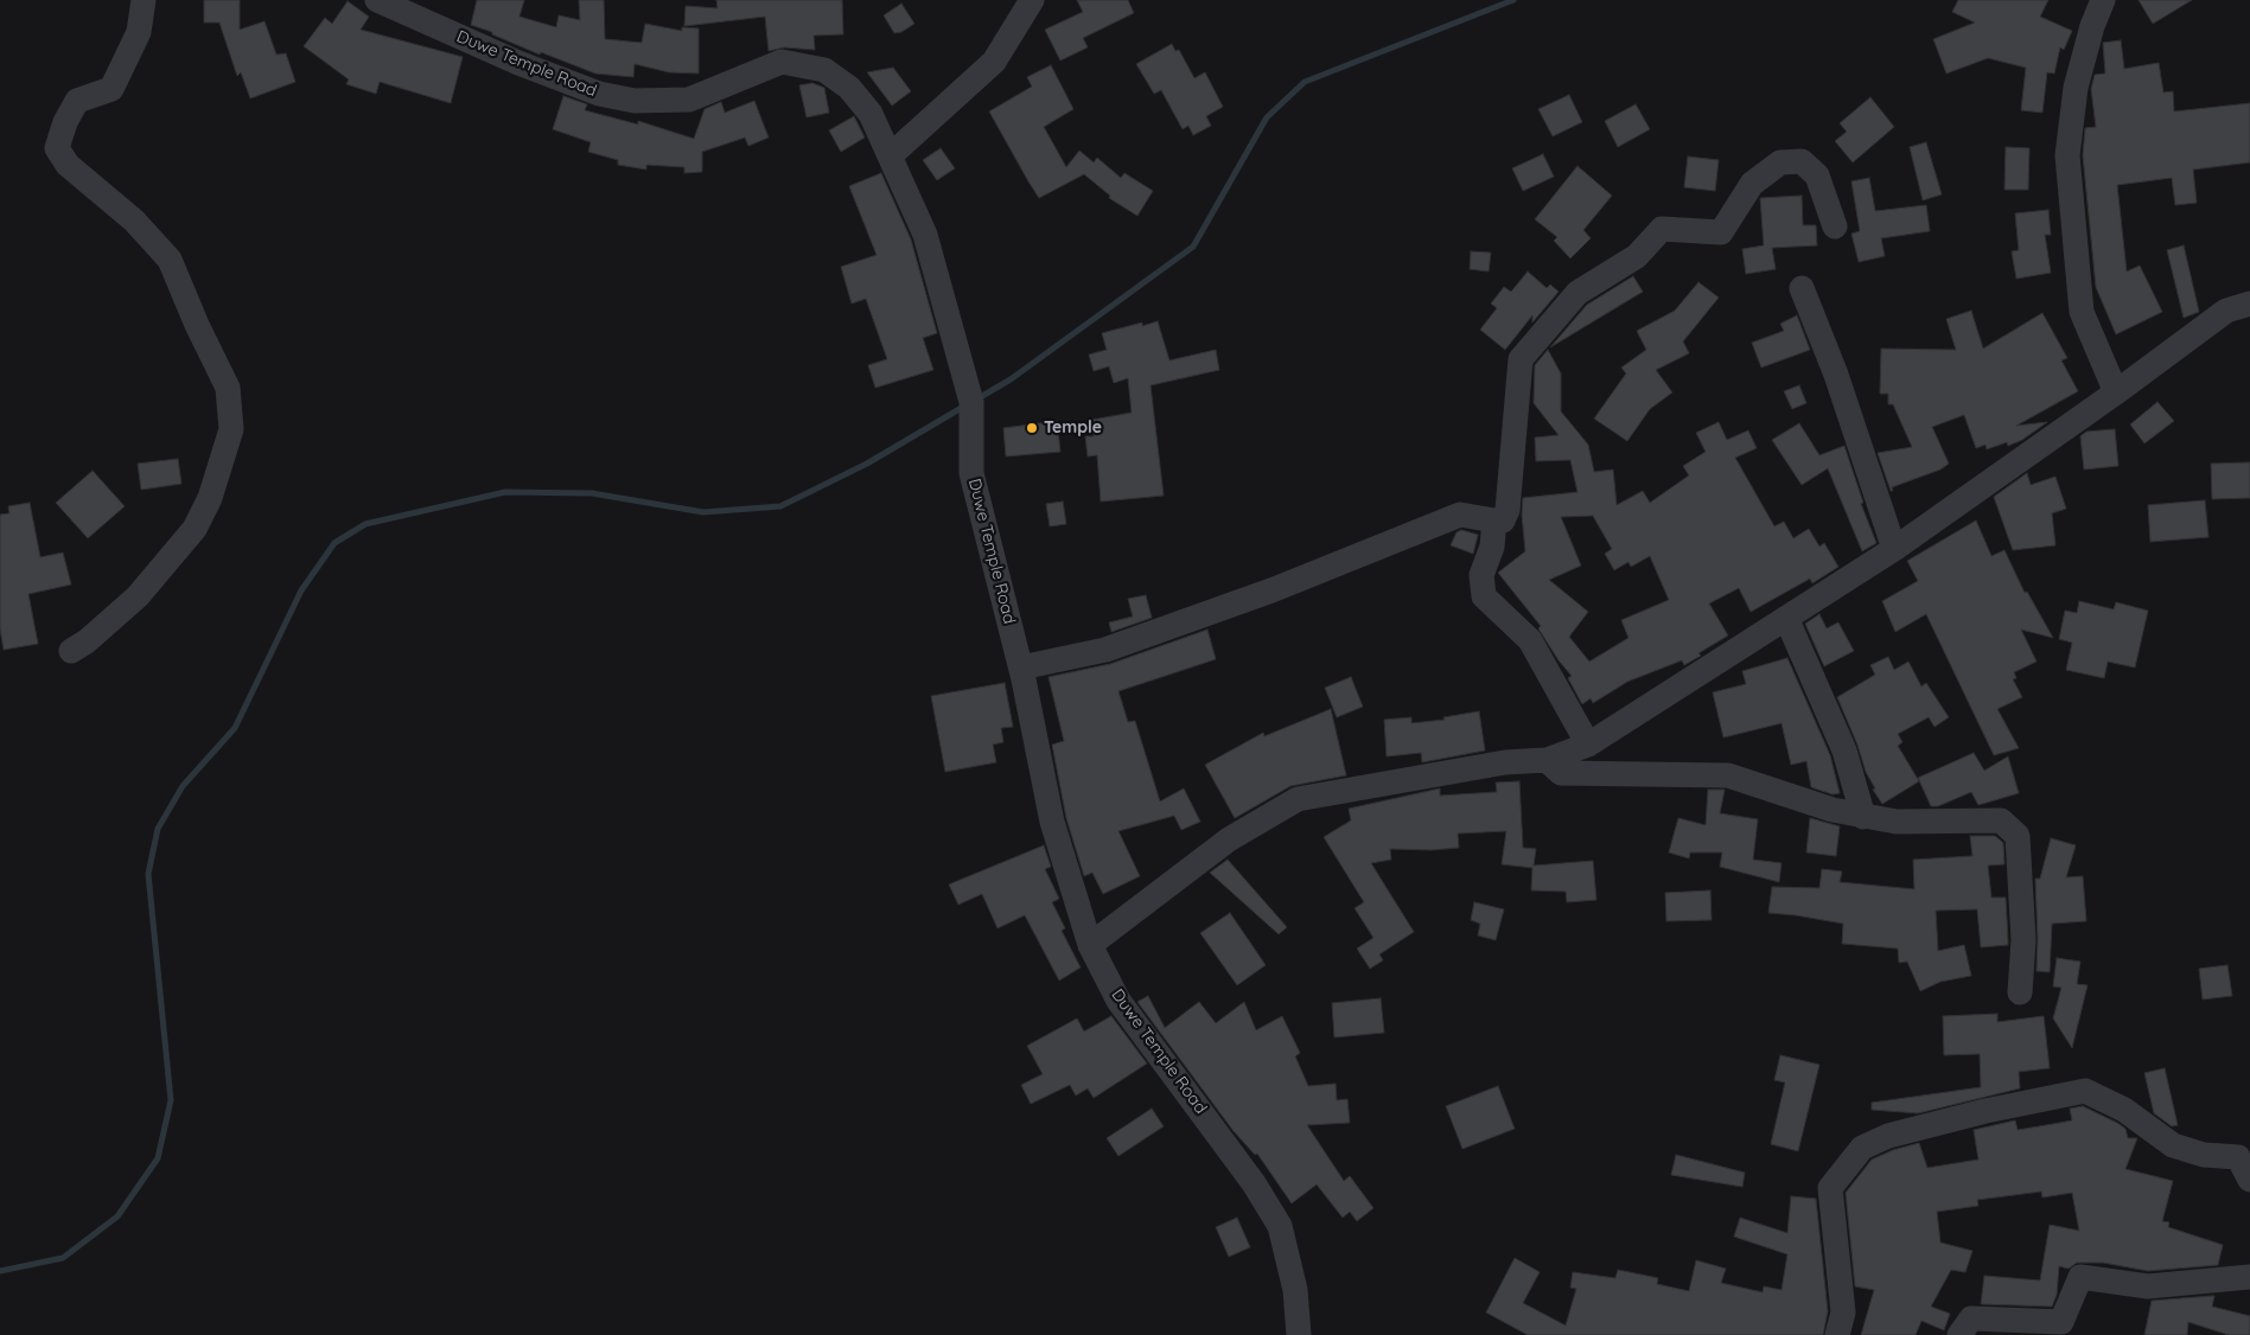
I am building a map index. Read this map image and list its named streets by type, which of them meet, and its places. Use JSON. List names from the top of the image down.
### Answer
{
  "streets": {
    "street": ["Duwe Temple Road"]
  },
  "places": ["Temple"]
}
